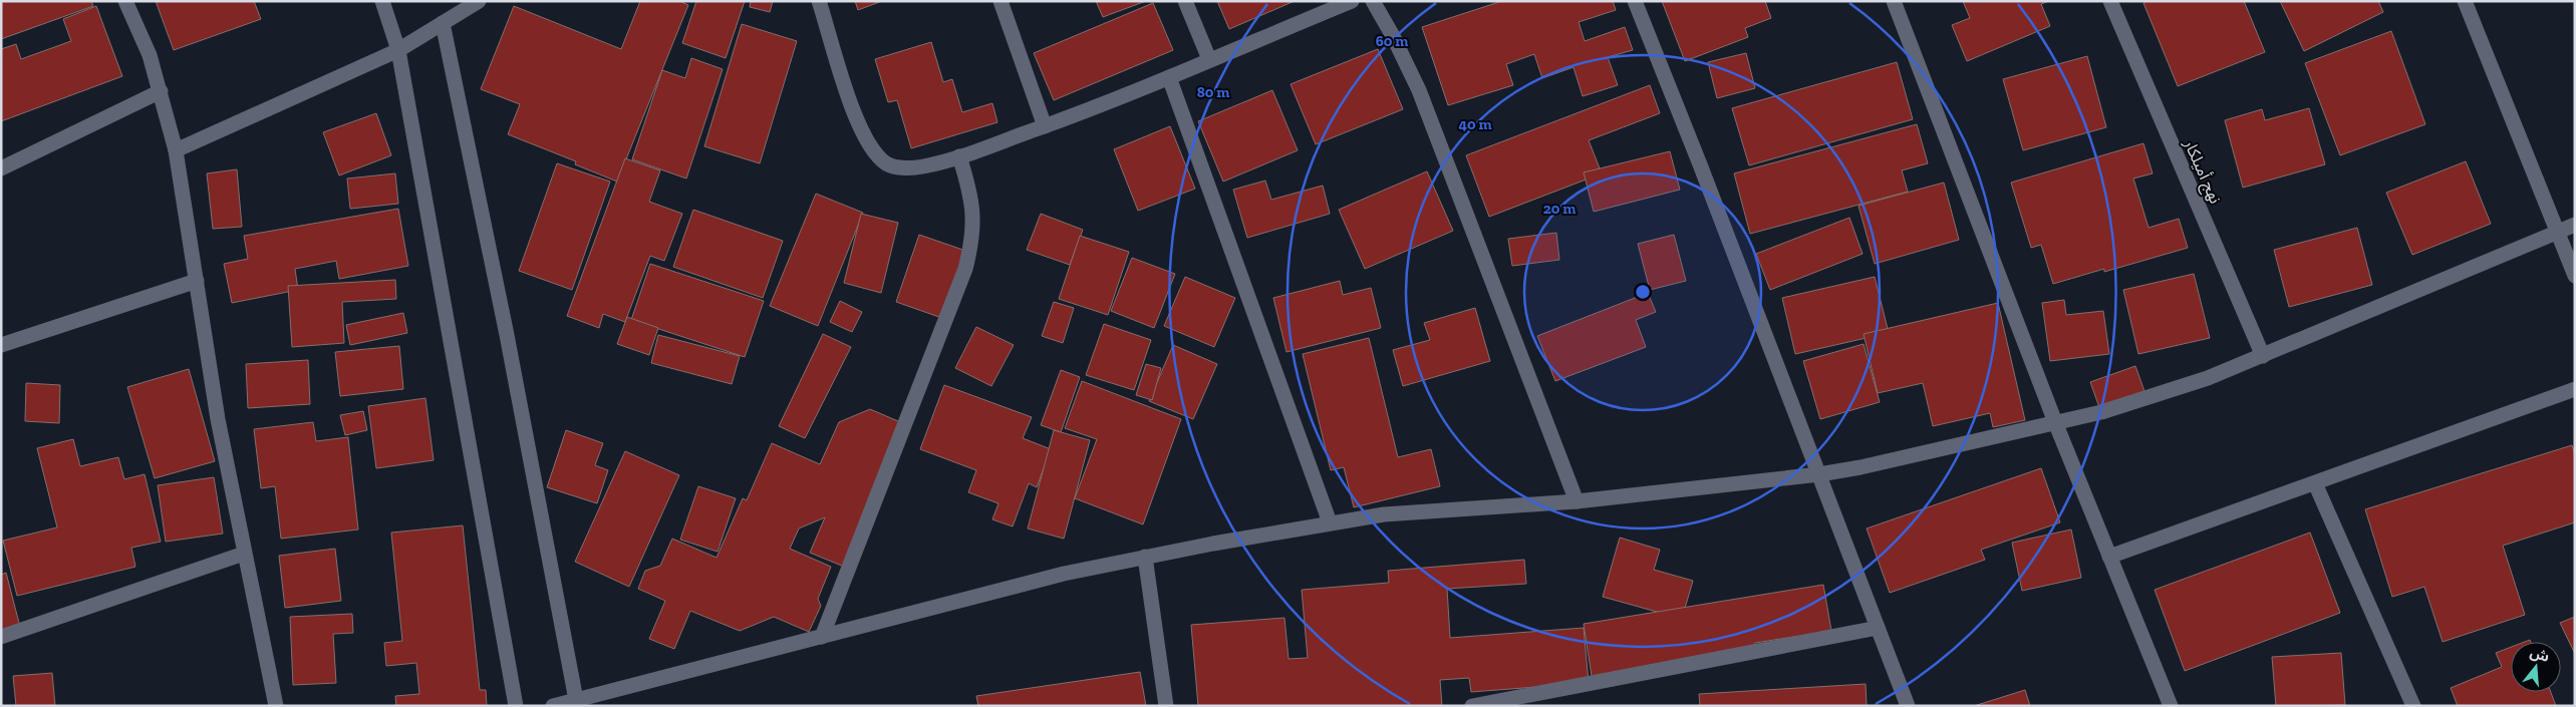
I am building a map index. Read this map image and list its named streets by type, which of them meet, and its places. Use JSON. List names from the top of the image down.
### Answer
{
  "streets": {
    "street": ["نهج أميلكار"]
  },
  "north": "top",
  "rings": [
    "60 m",
    "80 m",
    "40 m",
    "20 m"
  ]
}
